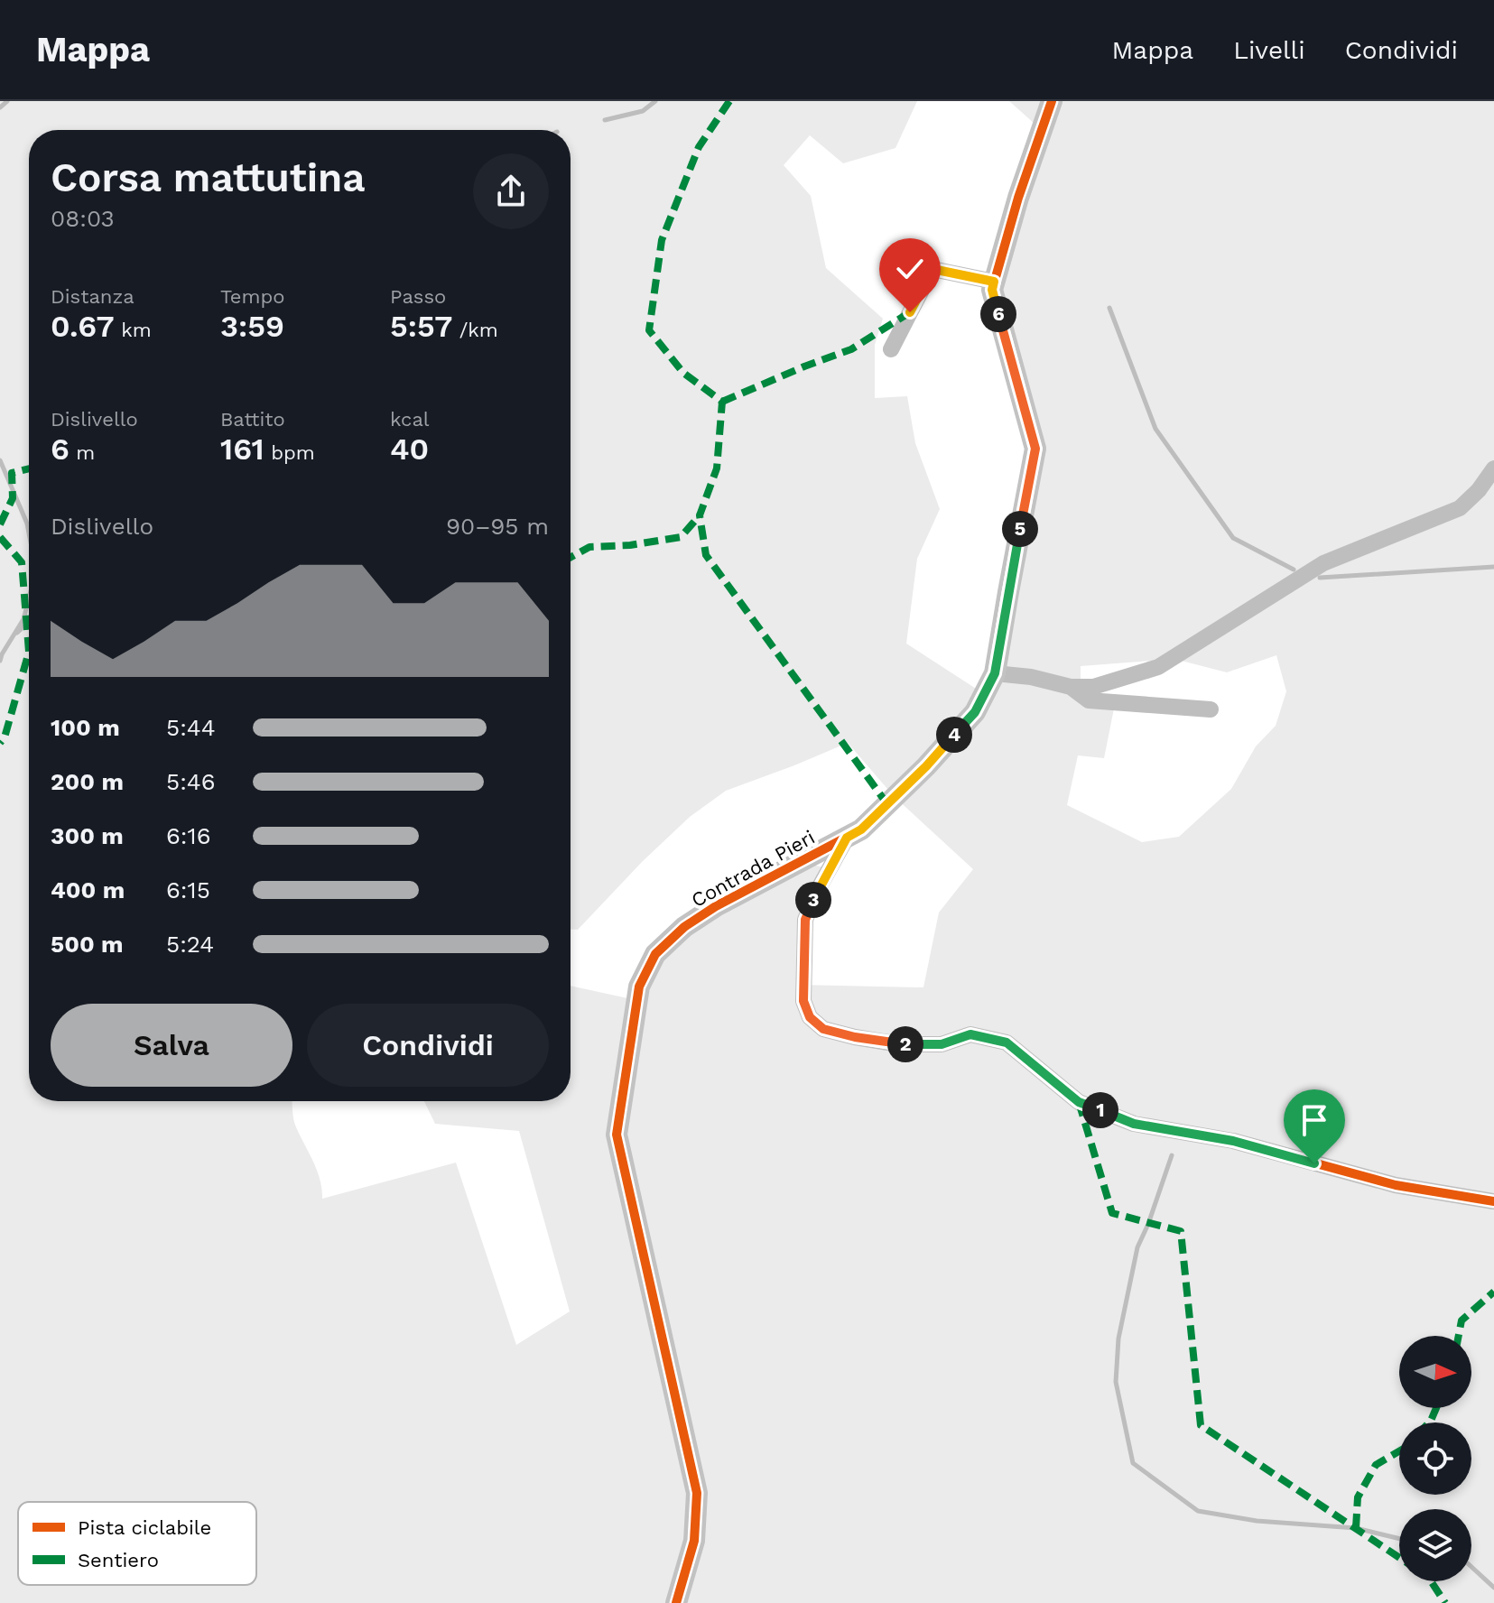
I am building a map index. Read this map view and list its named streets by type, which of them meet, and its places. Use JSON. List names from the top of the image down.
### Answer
{
  "streets": {
    "street": ["Contrada Pieri"]
  },
  "legend": ["Pista ciclabile", "Sentiero"],
  "north": "right",
  "page": {
    "header": "Mappa",
    "nav": ["Mappa", "Livelli", "Condividi"],
    "heading": ["Corsa mattutina", "08:03"],
    "stats": [
      ["Distanza", "0.67 km"],
      ["Tempo", "3:59"],
      ["Passo", "5:57 /km"],
      ["Dislivello", "6 m"],
      ["Battito", "161 bpm"],
      ["kcal", "40"]
    ],
    "pins": [
      "6",
      "5",
      "4",
      "3",
      "2",
      "1"
    ],
    "chart": ["Dislivello", "90–95 m"],
    "list": [
      {
        "name": "100 m",
        "note": "5:44"
      },
      {
        "name": "200 m",
        "note": "5:46"
      },
      {
        "name": "300 m",
        "note": "6:16"
      },
      {
        "name": "400 m",
        "note": "6:15"
      },
      {
        "name": "500 m",
        "note": "5:24"
      }
    ],
    "buttons": ["Salva", "Condividi"]
  }
}
